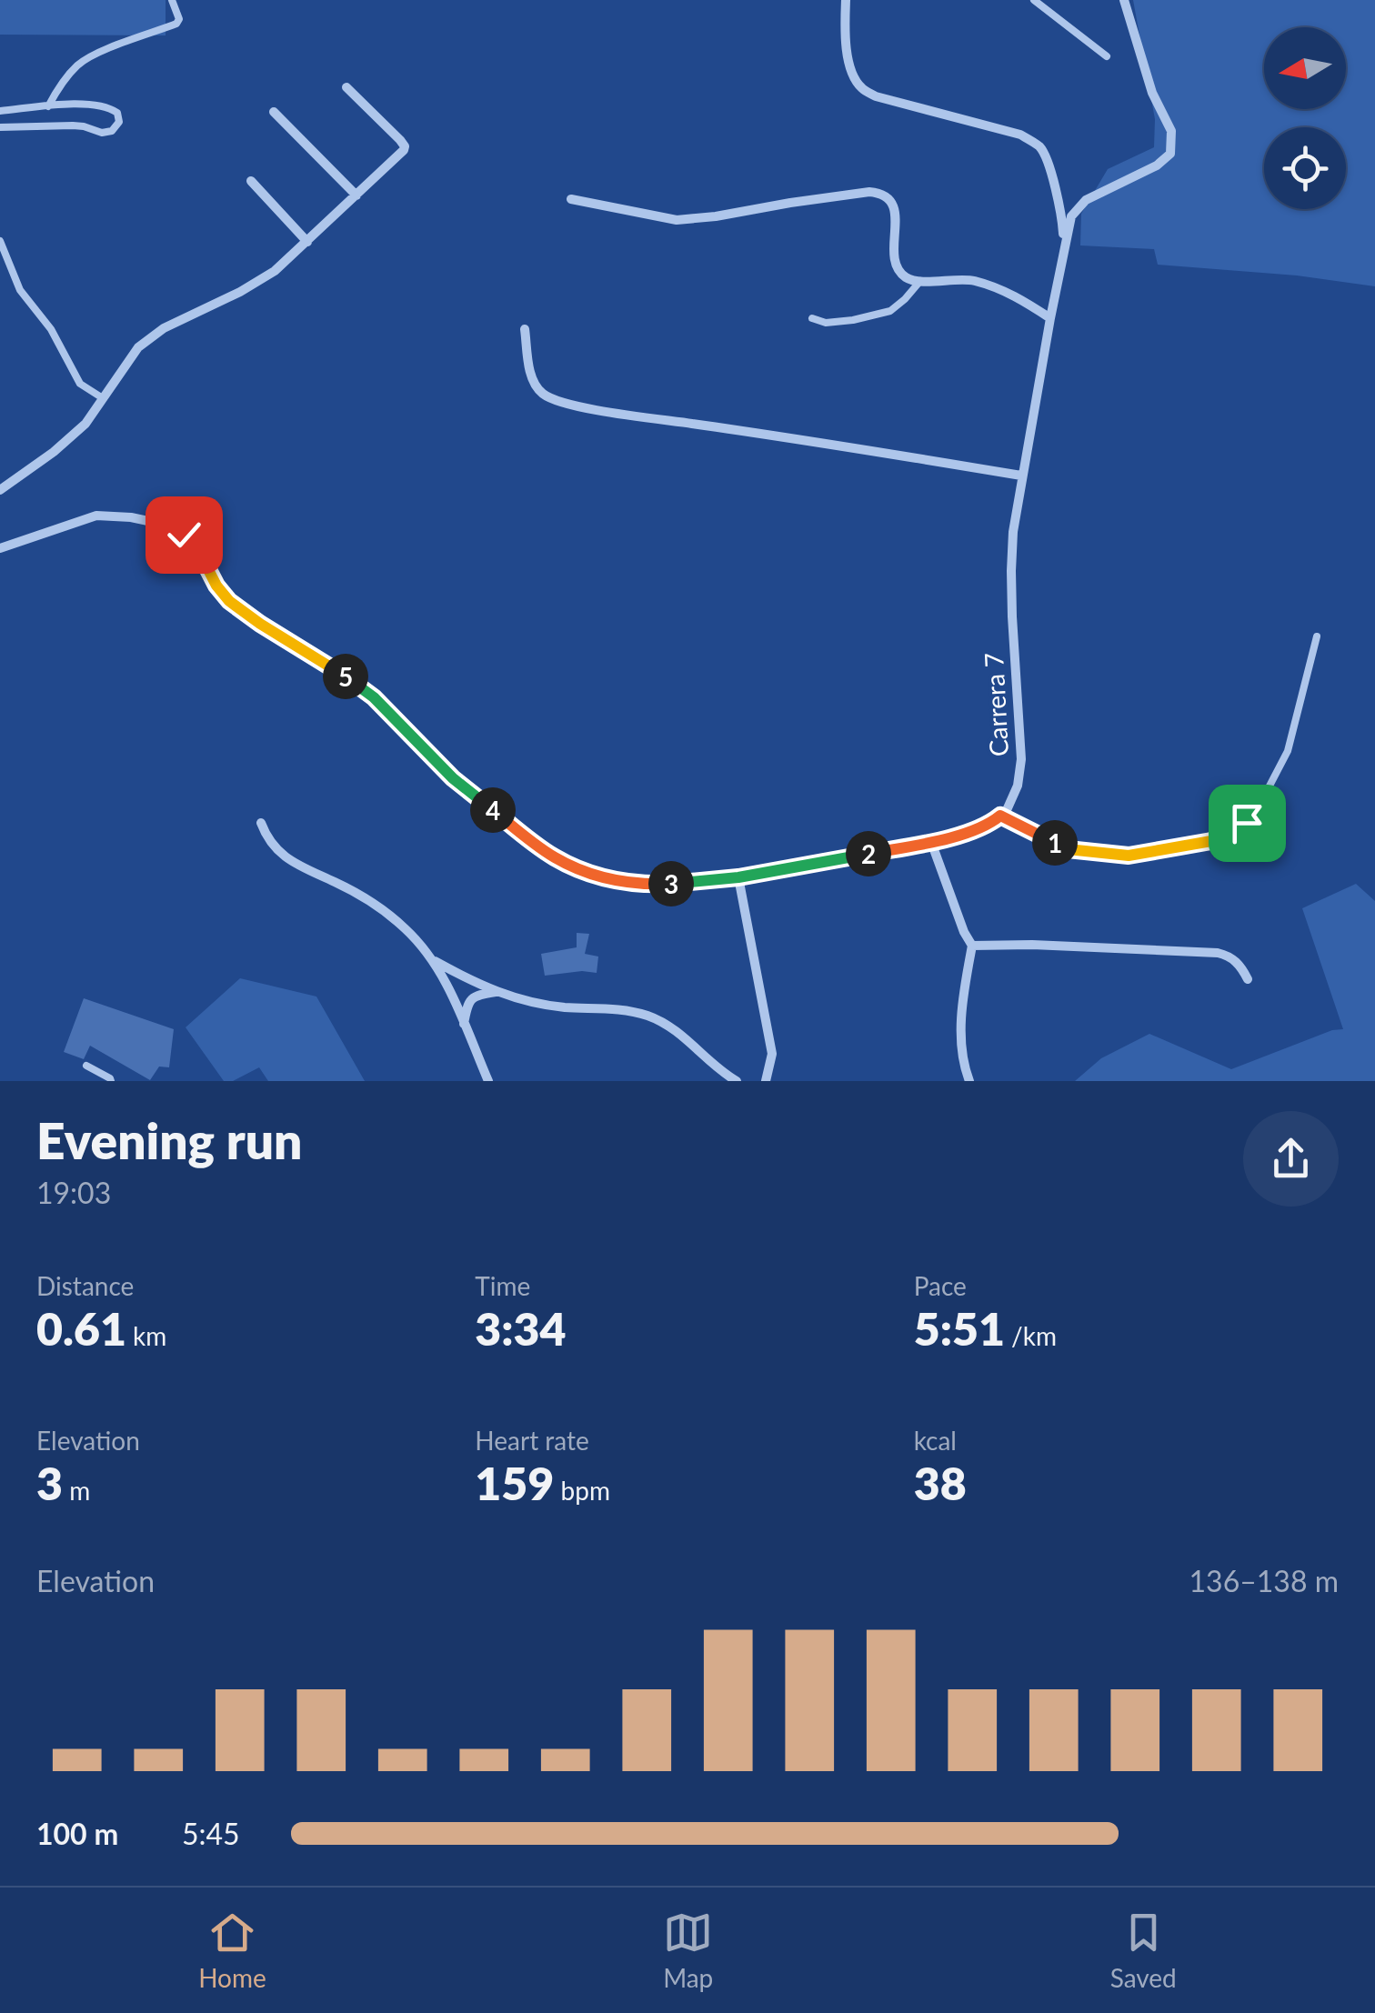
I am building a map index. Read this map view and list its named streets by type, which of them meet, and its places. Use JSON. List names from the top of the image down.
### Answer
{
  "streets": {
    "street": ["Carrera 7"]
  },
  "north": "left",
  "page": {
    "pins": [
      "5",
      "4",
      "1",
      "2",
      "3"
    ],
    "heading": ["Evening run", "19:03"],
    "stats": [
      ["Distance", "0.61 km"],
      ["Time", "3:34"],
      ["Pace", "5:51 /km"],
      ["Elevation", "3 m"],
      ["Heart rate", "159 bpm"],
      ["kcal", "38"]
    ],
    "chart": ["Elevation", "136–138 m"],
    "list": [
      {
        "name": "100 m",
        "note": "5:45"
      }
    ],
    "tabs": ["Home", "Map", "Saved"]
  }
}
